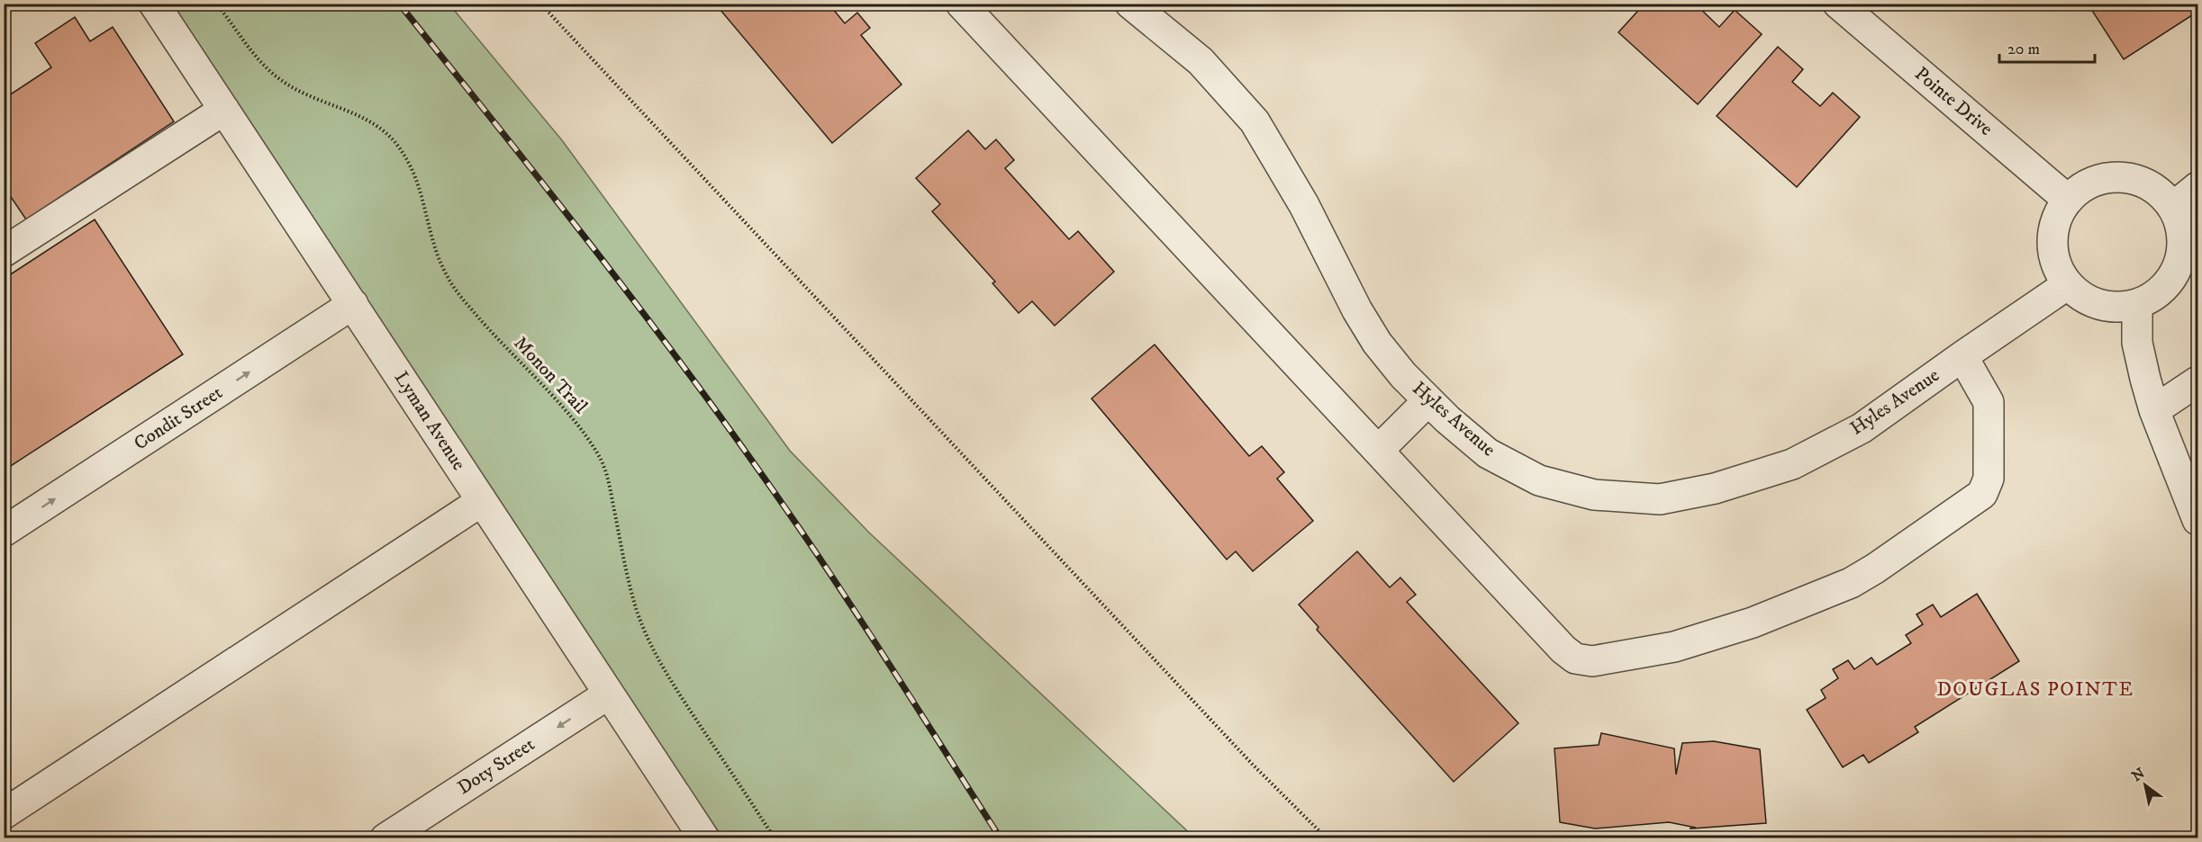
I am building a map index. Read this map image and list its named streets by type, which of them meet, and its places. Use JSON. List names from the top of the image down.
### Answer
{
  "streets": {
    "street": [
      "Pointe Drive",
      "Hyles Avenue",
      "Condit Street",
      "Lyman Avenue",
      "Doty Street"
    ],
    "path": ["Monon Trail"]
  },
  "crossings": [
    ["Pointe Drive", "Hyles Avenue"],
    ["Condit Street", "Lyman Avenue"],
    ["Lyman Avenue", "Doty Street"]
  ],
  "districts": ["DOUGLAS POINTE"],
  "scale_bar": "20 m",
  "north": "top left"
}
